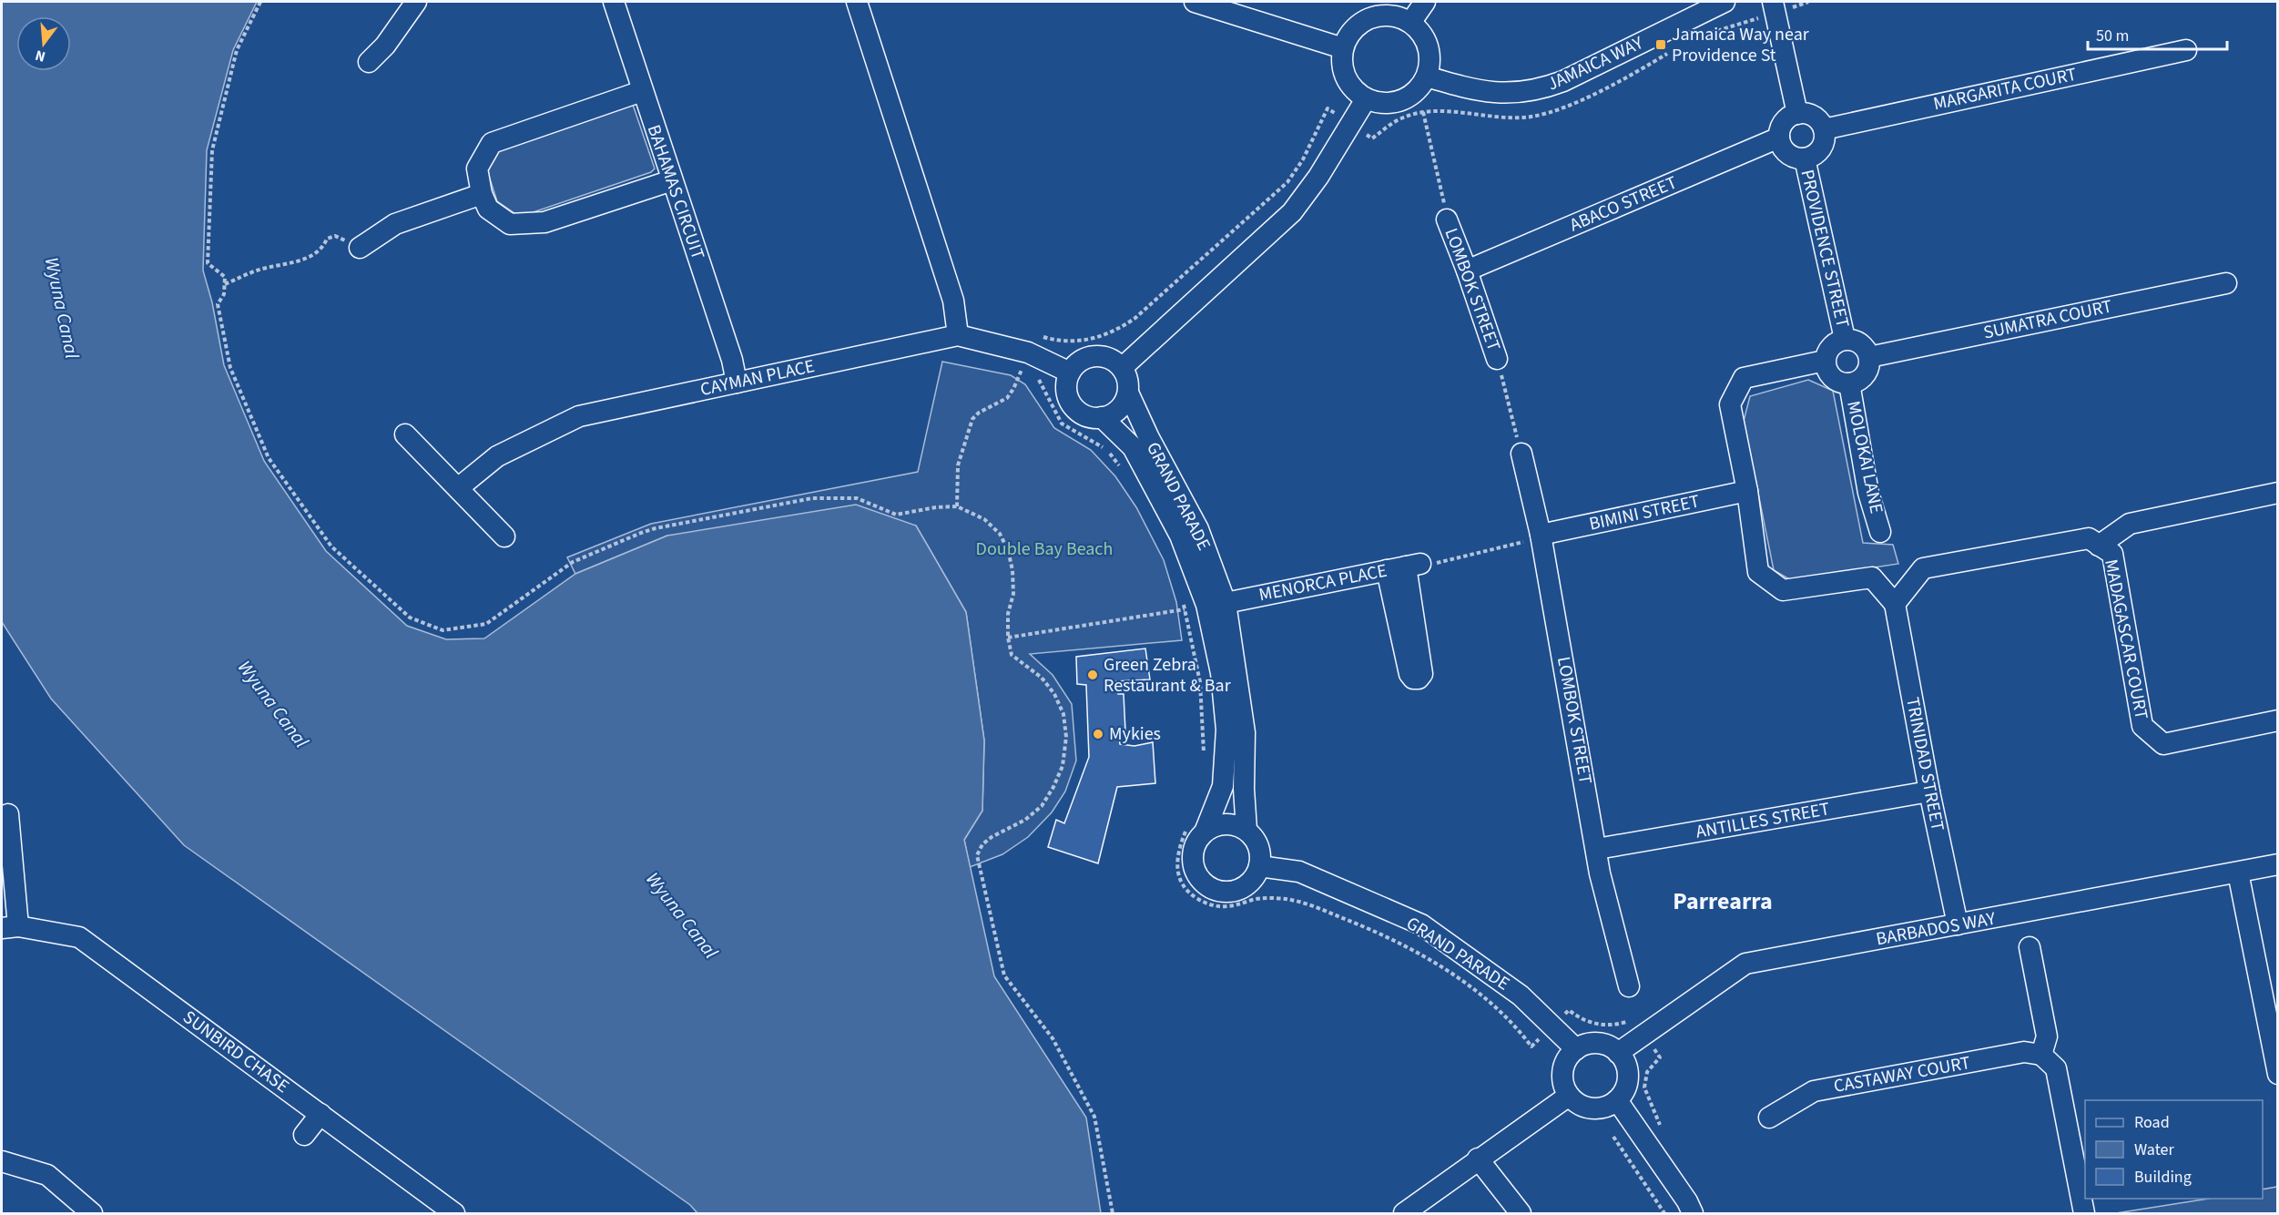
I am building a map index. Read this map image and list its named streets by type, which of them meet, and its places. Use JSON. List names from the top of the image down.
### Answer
{
  "streets": {
    "street": [
      "JAMAICA WAY",
      "MARGARITA COURT",
      "BAHAMAS CIRCUIT",
      "ABACO STREET",
      "PROVIDENCE STREET",
      "LOMBOK STREET",
      "SUMATRA COURT",
      "CAYMAN PLACE",
      "MOLOKAI LANE",
      "GRAND PARADE",
      "BIMINI STREET",
      "MENORCA PLACE",
      "MADAGASCAR COURT",
      "TRINIDAD STREET",
      "ANTILLES STREET",
      "BARBADOS WAY",
      "SUNBIRD CHASE",
      "CASTAWAY COURT"
    ]
  },
  "crossings": [
    ["MARGARITA COURT", "ABACO STREET"],
    ["MARGARITA COURT", "PROVIDENCE STREET"],
    ["BAHAMAS CIRCUIT", "CAYMAN PLACE"],
    ["ABACO STREET", "PROVIDENCE STREET"],
    ["ABACO STREET", "LOMBOK STREET"],
    ["PROVIDENCE STREET", "SUMATRA COURT"],
    ["PROVIDENCE STREET", "MOLOKAI LANE"],
    ["LOMBOK STREET", "BIMINI STREET"],
    ["LOMBOK STREET", "ANTILLES STREET"],
    ["SUMATRA COURT", "MOLOKAI LANE"],
    ["CAYMAN PLACE", "GRAND PARADE"],
    ["GRAND PARADE", "MENORCA PLACE"],
    ["GRAND PARADE", "BARBADOS WAY"],
    ["TRINIDAD STREET", "ANTILLES STREET"],
    ["TRINIDAD STREET", "BARBADOS WAY"]
  ],
  "districts": ["Parrearra"],
  "water": ["Wyuna Canal"],
  "parks": ["Double Bay Beach"],
  "places": {
    "transit": ["Jamaica Way near Providence St"],
    "other": ["Green Zebra Restaurant & Bar", "Mykies"]
  },
  "legend": ["Road", "Water", "Building"],
  "scale_bar": "50 m",
  "north": "bottom"
}
